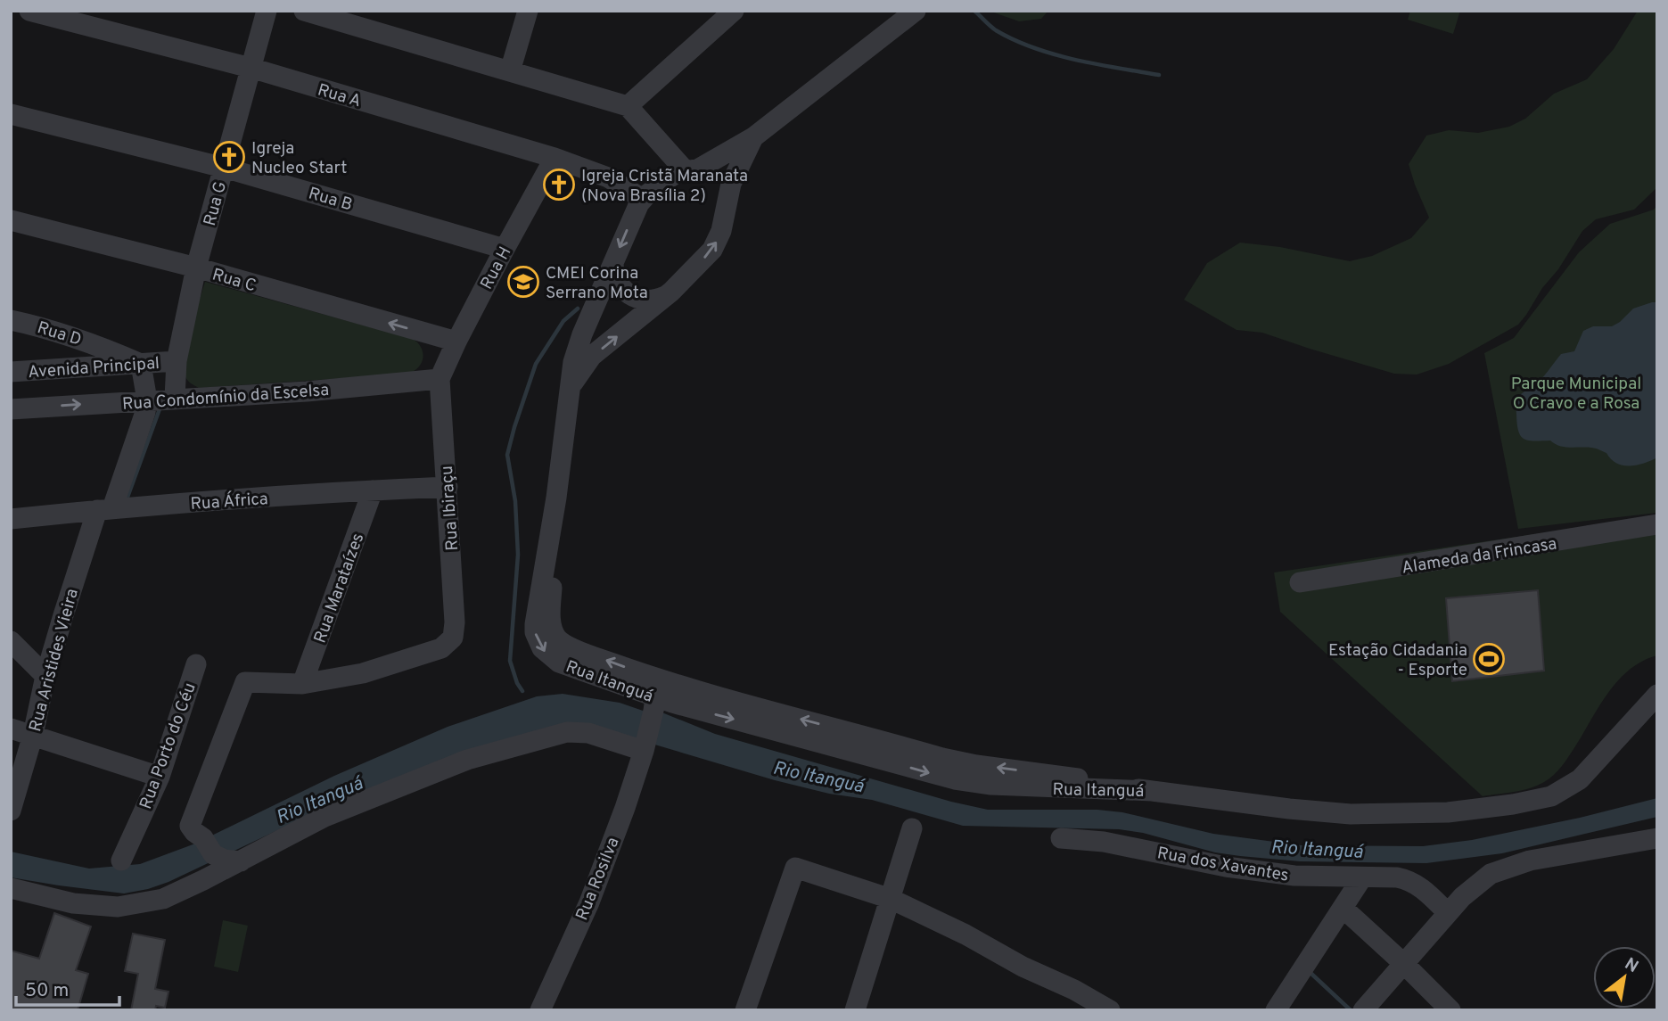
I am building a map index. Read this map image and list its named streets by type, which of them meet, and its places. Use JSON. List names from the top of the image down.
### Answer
{
  "streets": {
    "street": [
      "Rua A",
      "Rua B",
      "Rua G",
      "Rua H",
      "Rua C",
      "Rua D",
      "Avenida Principal",
      "Rua Condomínio da Escelsa",
      "Rua África",
      "Rua Ibiraçu",
      "Alameda da Frincasa",
      "Rua Marataízes",
      "Rua Aristides Vieira",
      "Rua Itanguá",
      "Rua Porto do Céu",
      "Rua dos Xavantes",
      "Rua Rosilva"
    ]
  },
  "crossings": [
    ["Rua A", "Rua G"],
    ["Rua A", "Rua H"],
    ["Rua A", "Rua Itanguá"],
    ["Rua B", "Rua G"],
    ["Rua B", "Rua H"],
    ["Rua G", "Rua C"],
    ["Rua G", "Avenida Principal"],
    ["Rua G", "Rua Condomínio da Escelsa"],
    ["Rua H", "Rua C"],
    ["Rua H", "Rua Condomínio da Escelsa"],
    ["Rua H", "Rua Ibiraçu"],
    ["Rua D", "Avenida Principal"],
    ["Rua Condomínio da Escelsa", "Rua Ibiraçu"],
    ["Rua Condomínio da Escelsa", "Rua Aristides Vieira"],
    ["Rua África", "Rua Ibiraçu"],
    ["Rua África", "Rua Marataízes"],
    ["Rua África", "Rua Aristides Vieira"],
    ["Rua Ibiraçu", "Rua Marataízes"],
    ["Rua Itanguá", "Rua Rosilva"]
  ],
  "one_way": ["Rua C"],
  "water": ["Rio Itanguá"],
  "parks": ["Parque Municipal O Cravo e a Rosa"],
  "places": {
    "church": ["Igreja Nucleo Start", "Igreja Cristã Maranata (Nova Brasília 2)"],
    "school or university": ["CMEI Corina Serrano Mota"],
    "sports": ["Estação Cidadania - Esporte"]
  },
  "scale_bar": "50 m",
  "north": "top right"
}
